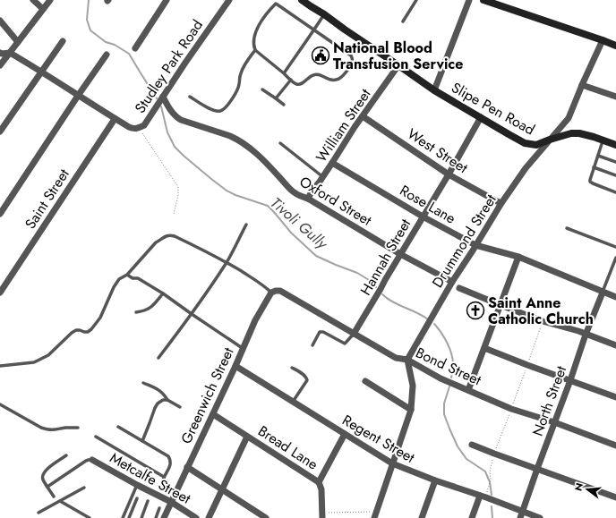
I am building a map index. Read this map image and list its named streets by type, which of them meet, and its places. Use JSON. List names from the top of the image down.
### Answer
{
  "streets": {
    "street": [
      "Studley Park Road",
      "Slipe Pen Road",
      "William Street",
      "West Street",
      "Saint Street",
      "Oxford Street",
      "Rose Lane",
      "Drummond Street",
      "Hannah Street",
      "Bond Street",
      "Greenwich Street",
      "North Street",
      "Regent Street",
      "Bread Lane",
      "Metcalfe Street"
    ]
  },
  "crossings": [
    ["Studley Park Road", "Oxford Street"],
    ["Slipe Pen Road", "William Street"],
    ["Slipe Pen Road", "Drummond Street"],
    ["Slipe Pen Road", "Hannah Street"],
    ["William Street", "West Street"],
    ["William Street", "Oxford Street"],
    ["William Street", "Rose Lane"],
    ["West Street", "Drummond Street"],
    ["West Street", "Hannah Street"],
    ["Oxford Street", "Drummond Street"],
    ["Oxford Street", "Hannah Street"],
    ["Rose Lane", "Drummond Street"],
    ["Rose Lane", "Hannah Street"],
    ["Rose Lane", "North Street"],
    ["Drummond Street", "Bond Street"],
    ["Hannah Street", "Bond Street"],
    ["Bond Street", "Greenwich Street"],
    ["Bond Street", "North Street"],
    ["Greenwich Street", "Regent Street"],
    ["Greenwich Street", "Bread Lane"],
    ["Greenwich Street", "Metcalfe Street"],
    ["North Street", "Regent Street"]
  ],
  "water": ["Tivoli Gully"],
  "places": {
    "public building": ["National Blood Transfusion Service"],
    "church": ["Saint Anne Catholic Church"]
  },
  "north": "left"
}
